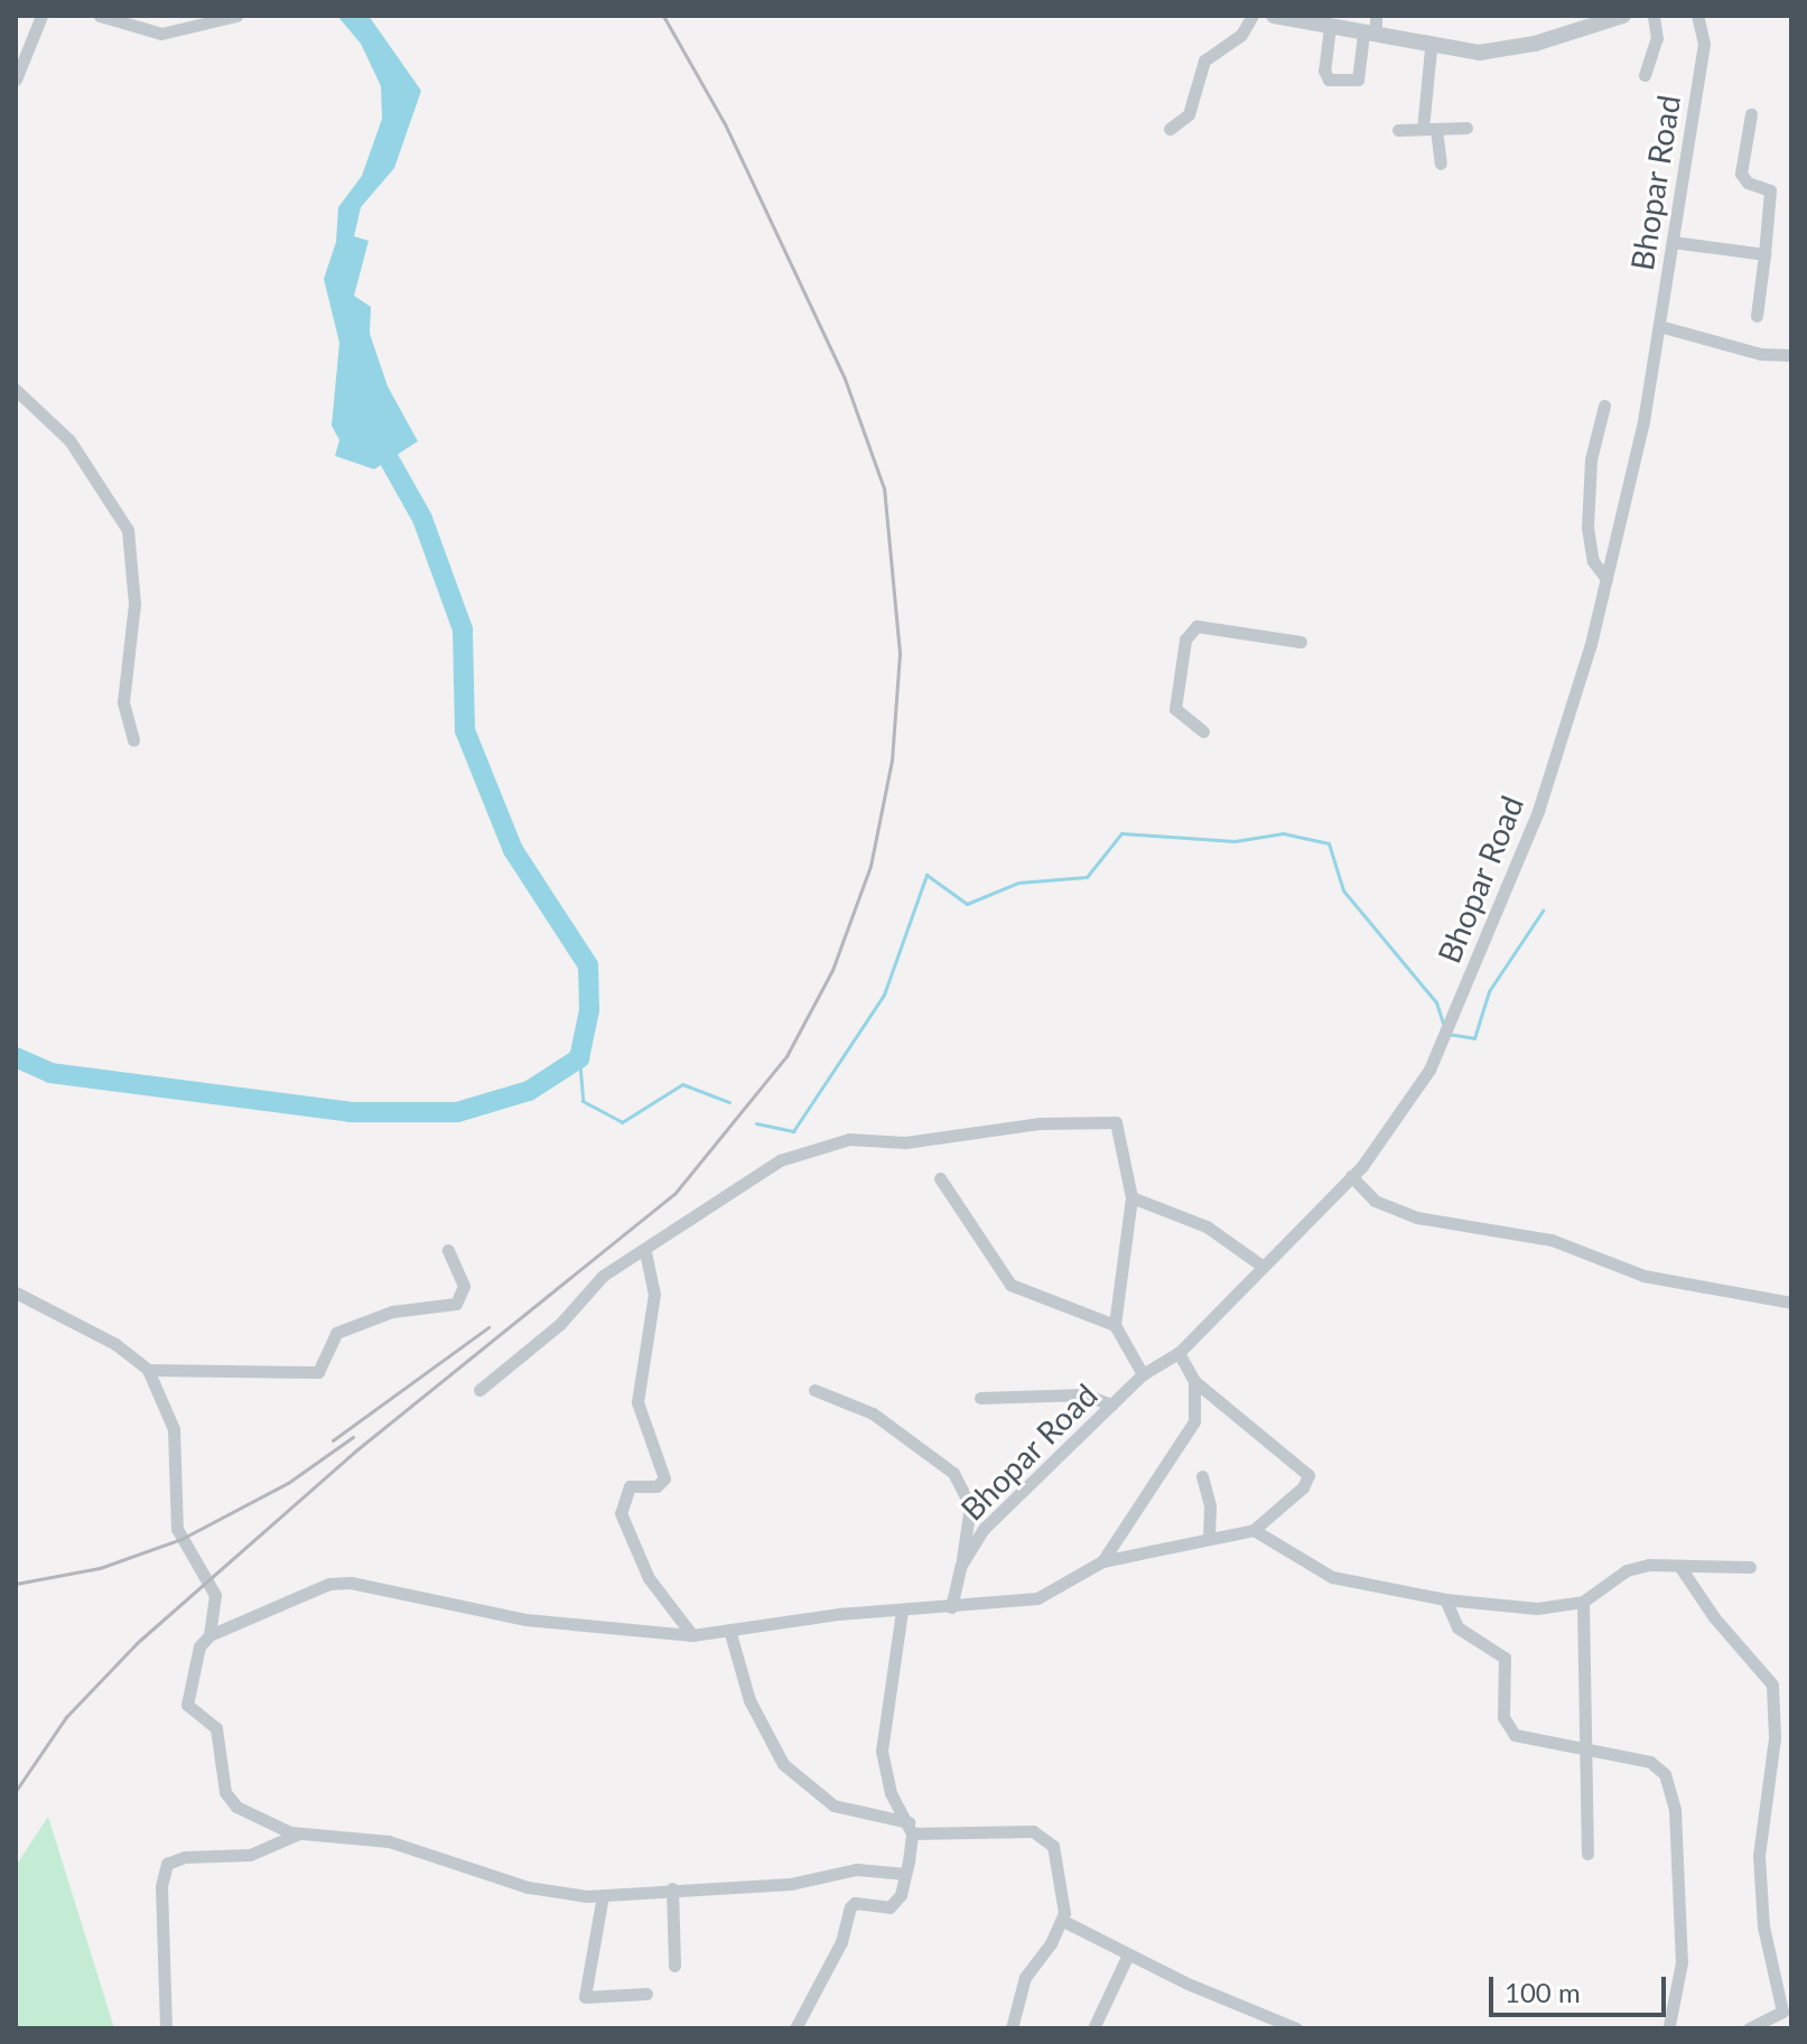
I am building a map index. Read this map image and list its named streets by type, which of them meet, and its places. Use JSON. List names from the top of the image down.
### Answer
{
  "streets": {
    "street": ["Bhopar Road"]
  },
  "scale_bar": "100 m"
}
